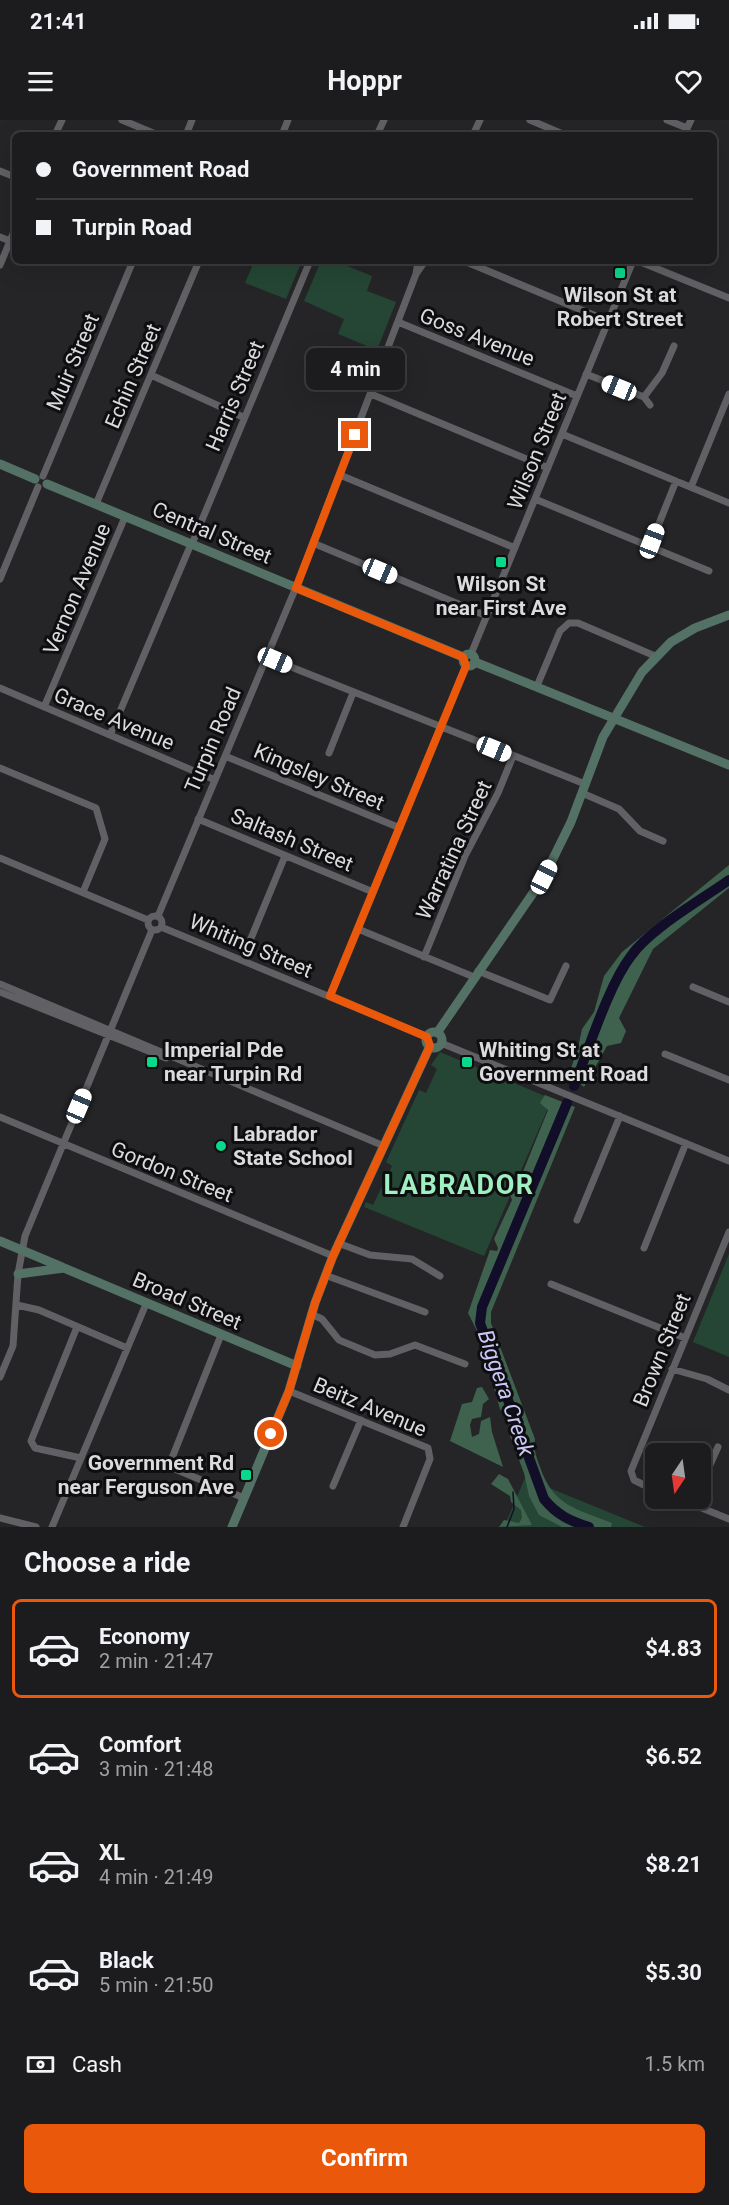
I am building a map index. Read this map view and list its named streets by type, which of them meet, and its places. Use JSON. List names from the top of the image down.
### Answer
{
  "streets": {
    "main road": ["Central Street", "Broad Street"],
    "street": [
      "Goss Avenue",
      "Muir Street",
      "Echin Street",
      "Harris Street",
      "Wilson Street",
      "Vernon Avenue",
      "Grace Avenue",
      "Turpin Road",
      "Kingsley Street",
      "Saltash Street",
      "Warratina Street",
      "Whiting Street",
      "Gordon Street",
      "Brown Street",
      "Beitz Avenue"
    ]
  },
  "crossings": [
    ["Goss Avenue", "Wilson Street"],
    ["Goss Avenue", "Turpin Road"],
    ["Muir Street", "Central Street"],
    ["Echin Street", "Central Street"],
    ["Harris Street", "Central Street"],
    ["Harris Street", "Grace Avenue"],
    ["Wilson Street", "Central Street"],
    ["Wilson Street", "Kingsley Street"],
    ["Wilson Street", "Saltash Street"],
    ["Wilson Street", "Whiting Street"],
    ["Central Street", "Vernon Avenue"],
    ["Central Street", "Turpin Road"],
    ["Vernon Avenue", "Grace Avenue"],
    ["Grace Avenue", "Turpin Road"],
    ["Turpin Road", "Kingsley Street"],
    ["Turpin Road", "Saltash Street"],
    ["Turpin Road", "Whiting Street"]
  ],
  "districts": ["LABRADOR"],
  "water": ["Biggera Creek"],
  "places": {
    "transit": [
      "Wilson St at Robert Street",
      "Wilson St near First Ave",
      "Imperial Pde near Turpin Rd",
      "Whiting St at Government Road",
      "Government Rd near Ferguson Ave"
    ],
    "other": ["Labrador State School"]
  },
  "north": "bottom",
  "page": {
    "status": "21:41",
    "header": "Hoppr",
    "banner": ["Government Road", "Turpin Road"],
    "bubble": "4 min",
    "heading": "Choose a ride",
    "list": [
      {
        "name": "Economy",
        "note": "2 min · 21:47",
        "value": "$4.83"
      },
      {
        "name": "Comfort",
        "note": "3 min · 21:48",
        "value": "$6.52"
      },
      {
        "name": "XL",
        "note": "4 min · 21:49",
        "value": "$8.21"
      },
      {
        "name": "Black",
        "note": "5 min · 21:50",
        "value": "$5.30"
      }
    ],
    "pay": ["Cash", "1.5 km"],
    "buttons": "Confirm"
  }
}
